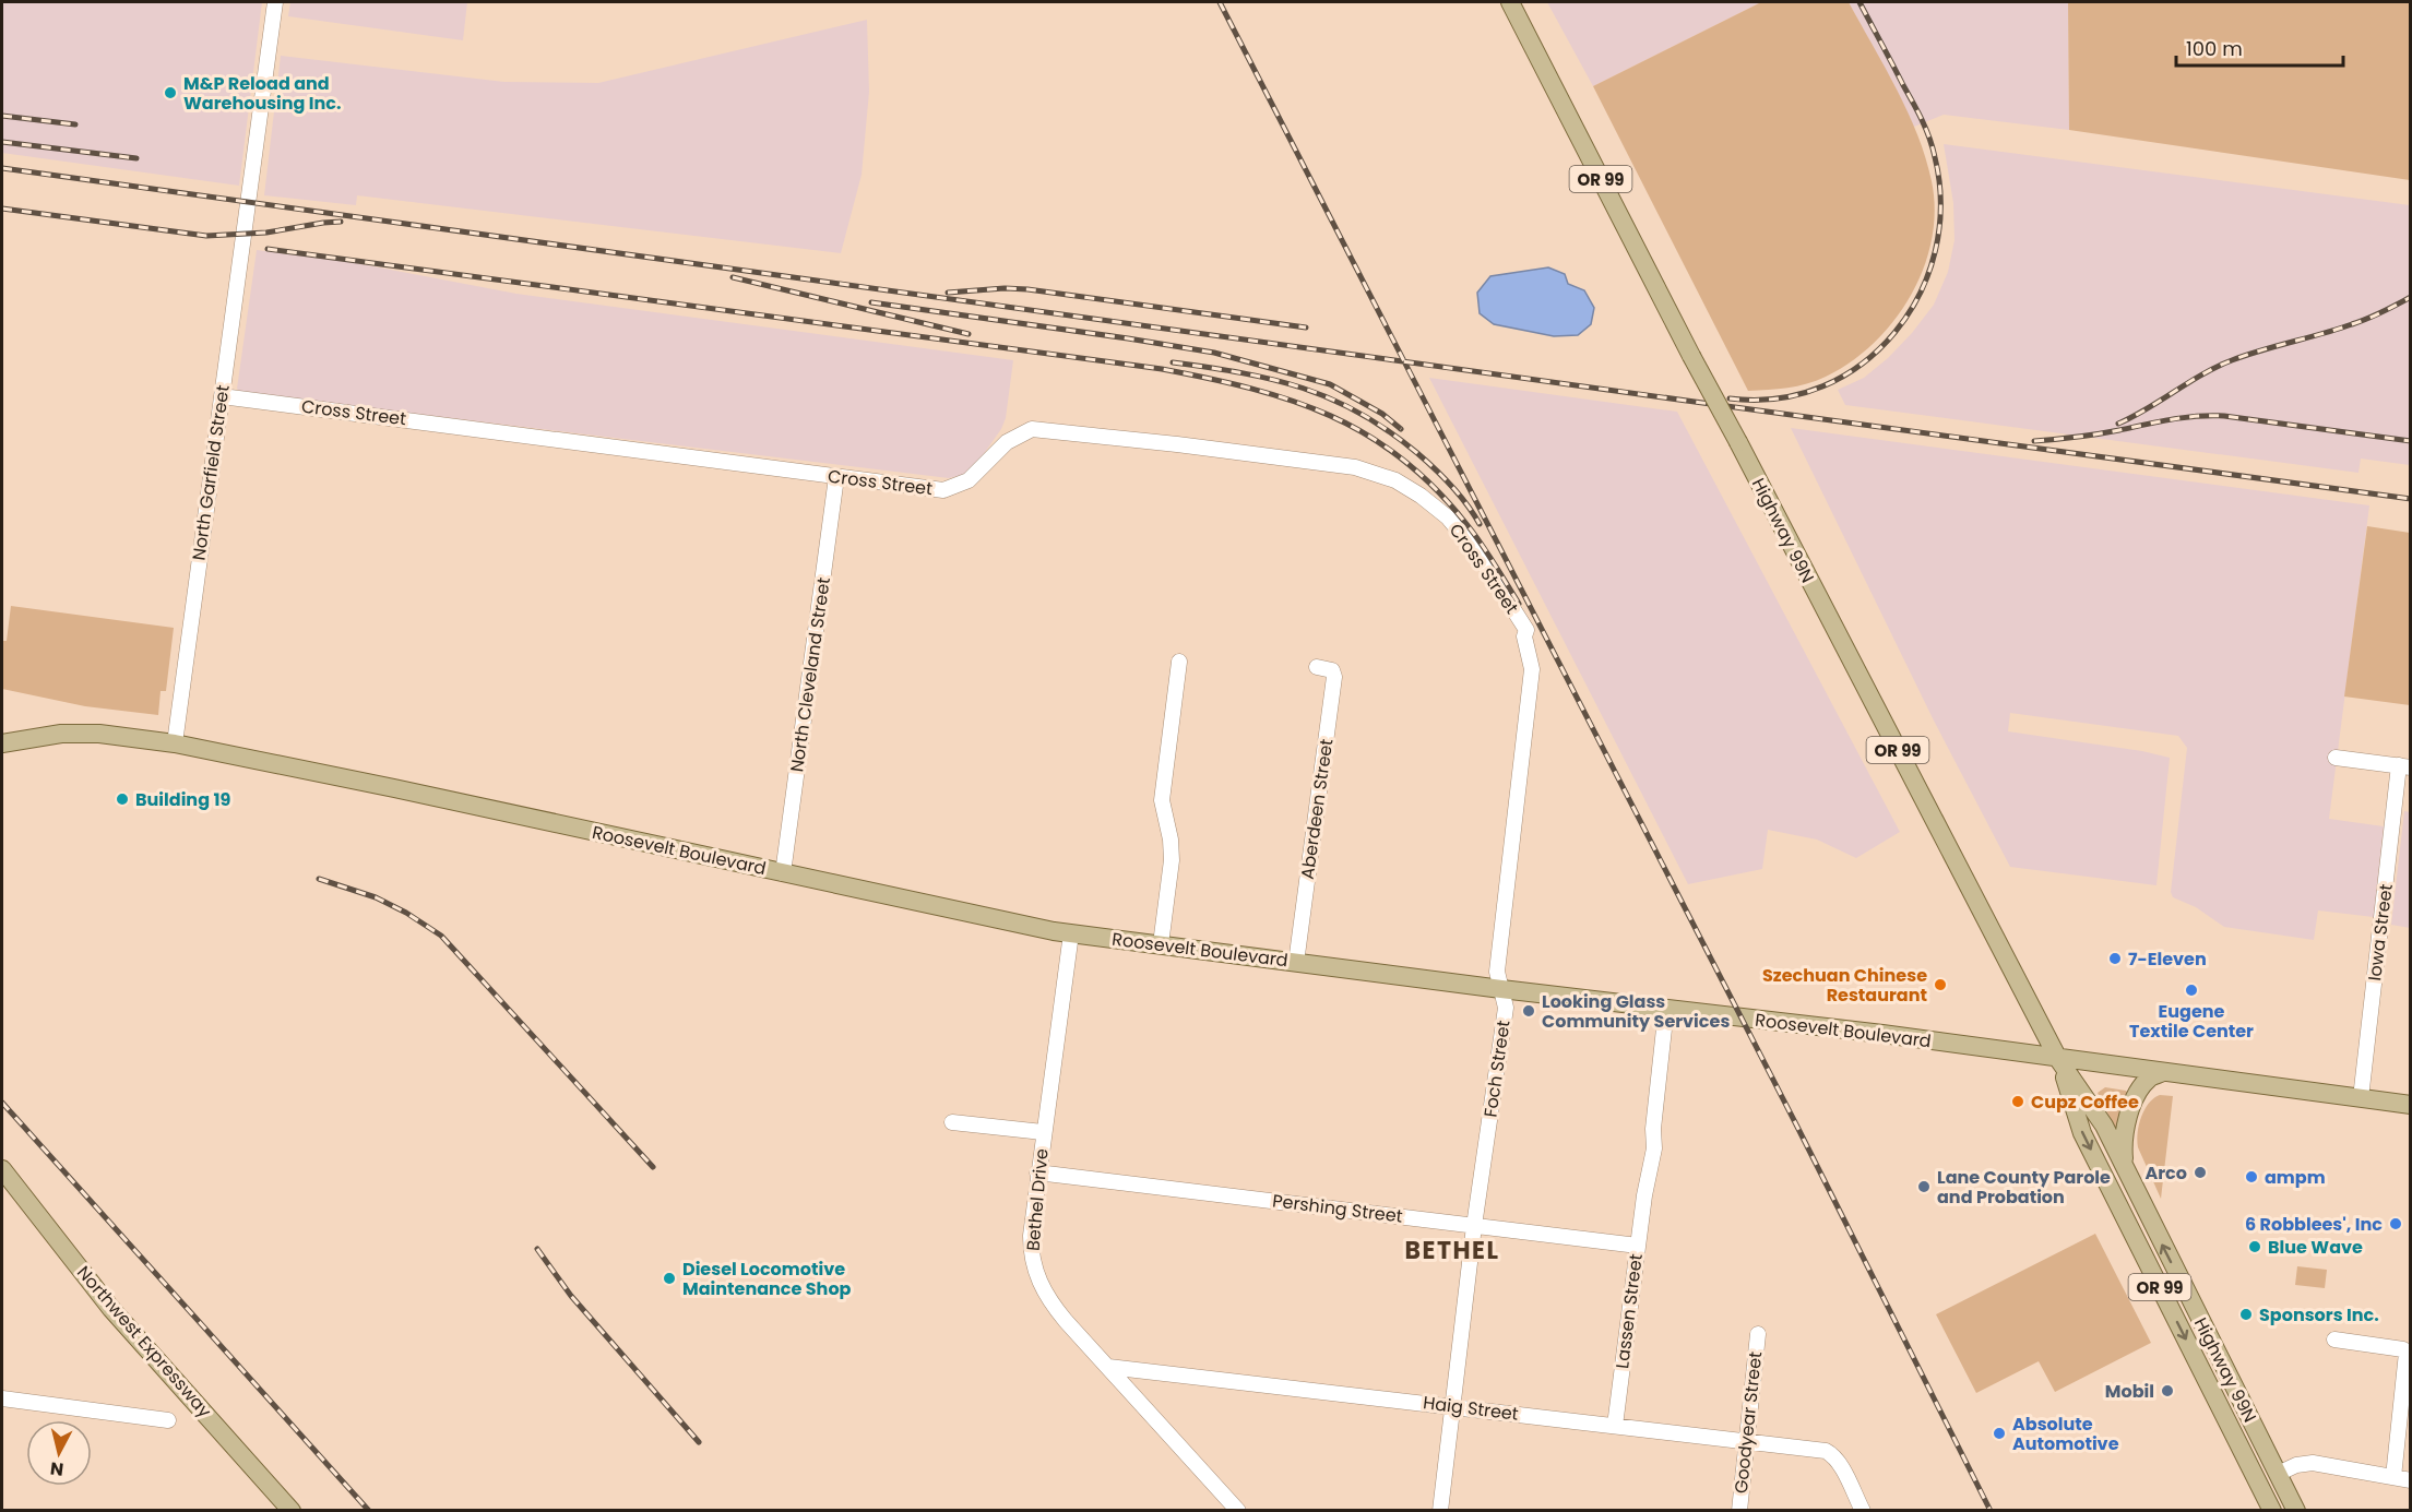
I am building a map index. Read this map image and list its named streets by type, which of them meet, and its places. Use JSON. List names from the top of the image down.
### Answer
{
  "streets": {
    "main road": [
      "OR 99",
      "Highway 99N",
      "Roosevelt Boulevard",
      "Northwest Expressway"
    ],
    "street": [
      "Cross Street",
      "North Garfield Street",
      "North Cleveland Street",
      "Aberdeen Street",
      "Iowa Street",
      "Foch Street",
      "Bethel Drive",
      "Pershing Street",
      "Lassen Street",
      "Haig Street",
      "Goodyear Street"
    ]
  },
  "crossings": [
    ["Cross Street", "North Garfield Street"],
    ["Cross Street", "North Cleveland Street"],
    ["Cross Street", "Foch Street"],
    ["North Garfield Street", "Roosevelt Boulevard"],
    ["Highway 99N", "Roosevelt Boulevard"],
    ["North Cleveland Street", "Roosevelt Boulevard"],
    ["Aberdeen Street", "Roosevelt Boulevard"],
    ["Roosevelt Boulevard", "Iowa Street"],
    ["Roosevelt Boulevard", "Foch Street"],
    ["Roosevelt Boulevard", "Bethel Drive"],
    ["Roosevelt Boulevard", "Lassen Street"],
    ["Foch Street", "Pershing Street"],
    ["Foch Street", "Haig Street"],
    ["Bethel Drive", "Pershing Street"],
    ["Bethel Drive", "Haig Street"],
    ["Pershing Street", "Lassen Street"],
    ["Lassen Street", "Haig Street"],
    ["Haig Street", "Goodyear Street"]
  ],
  "districts": ["BETHEL"],
  "places": [
    "M&P Reload and Warehousing Inc.",
    "Building 19",
    "7-Eleven",
    "Szechuan Chinese Restaurant",
    "Eugene Textile Center",
    "Looking Glass Community Services",
    "Cupz Coffee",
    "Arco",
    "ampm",
    "Lane County Parole and Probation",
    "6 Robblees', Inc",
    "Blue Wave",
    "Diesel Locomotive Maintenance Shop",
    "Sponsors Inc.",
    "Mobil",
    "Absolute Automotive"
  ],
  "scale_bar": "100 m",
  "north": "bottom"
}
